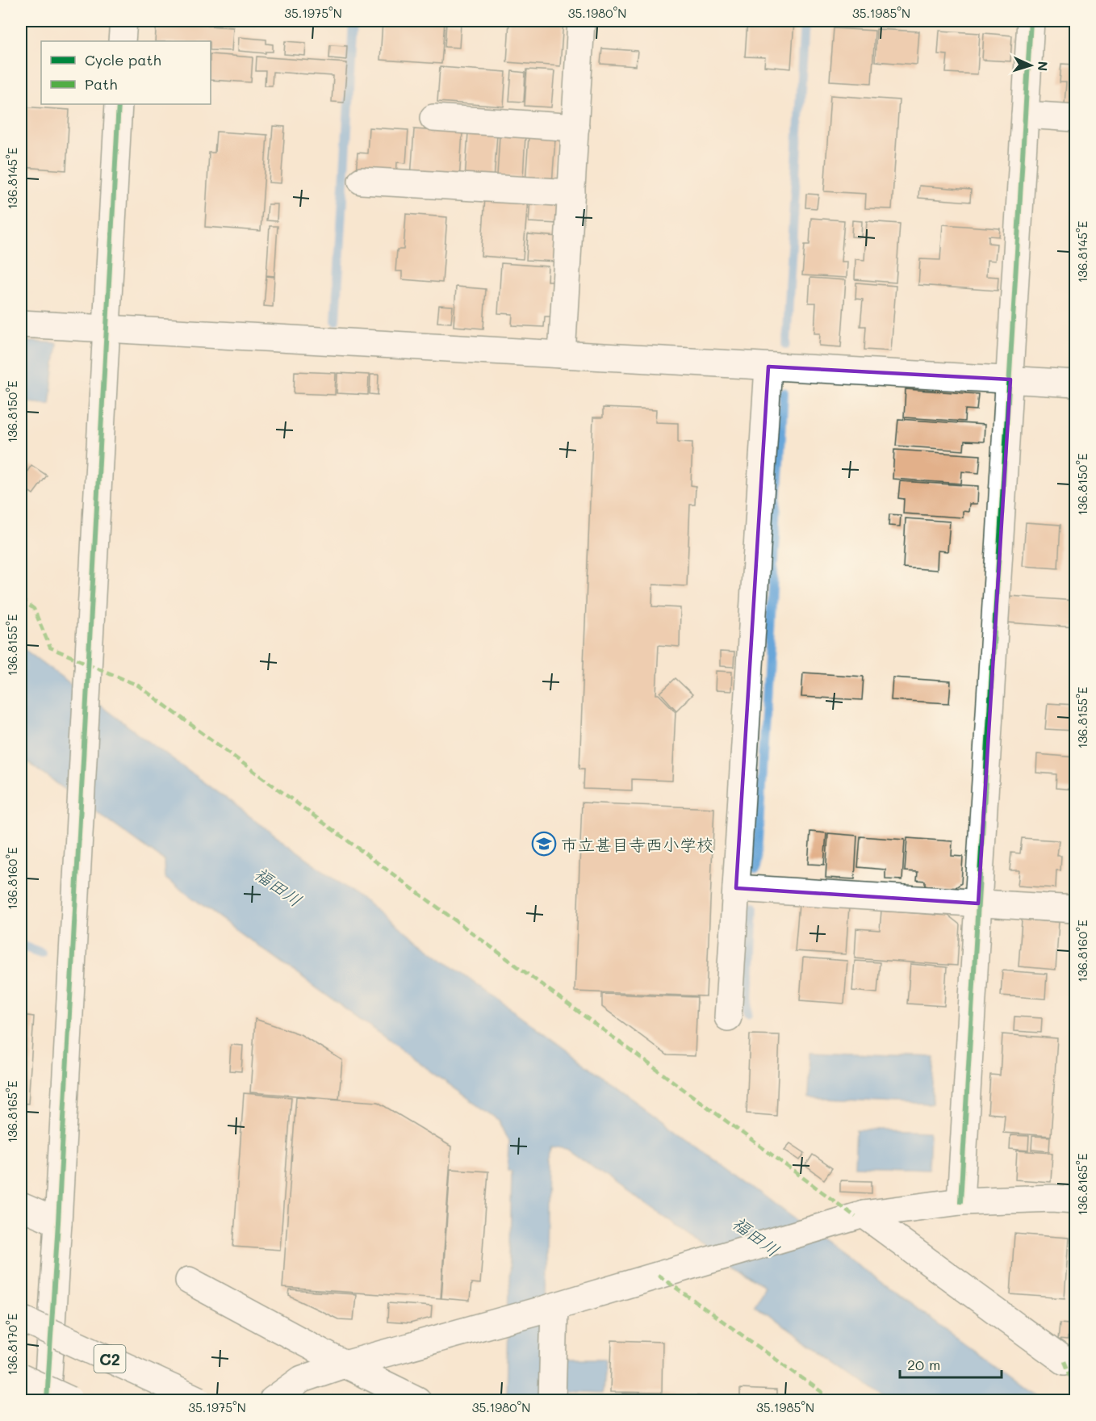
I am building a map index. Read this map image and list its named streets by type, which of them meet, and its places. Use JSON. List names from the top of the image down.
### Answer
{
  "streets": {
    "main road": ["C2"]
  },
  "water": ["福田川"],
  "places": {
    "school or university": ["市立甚目寺西小学校"]
  },
  "legend": ["Cycle path", "Path"],
  "scale_bar": "20 m",
  "north": "right",
  "coordinates": [
    "35.1975°N",
    "35.1980°N",
    "35.1985°N",
    "136.8145°E",
    "136.8150°E",
    "136.8155°E",
    "136.8160°E",
    "136.8165°E",
    "136.8170°E"
  ]
}
